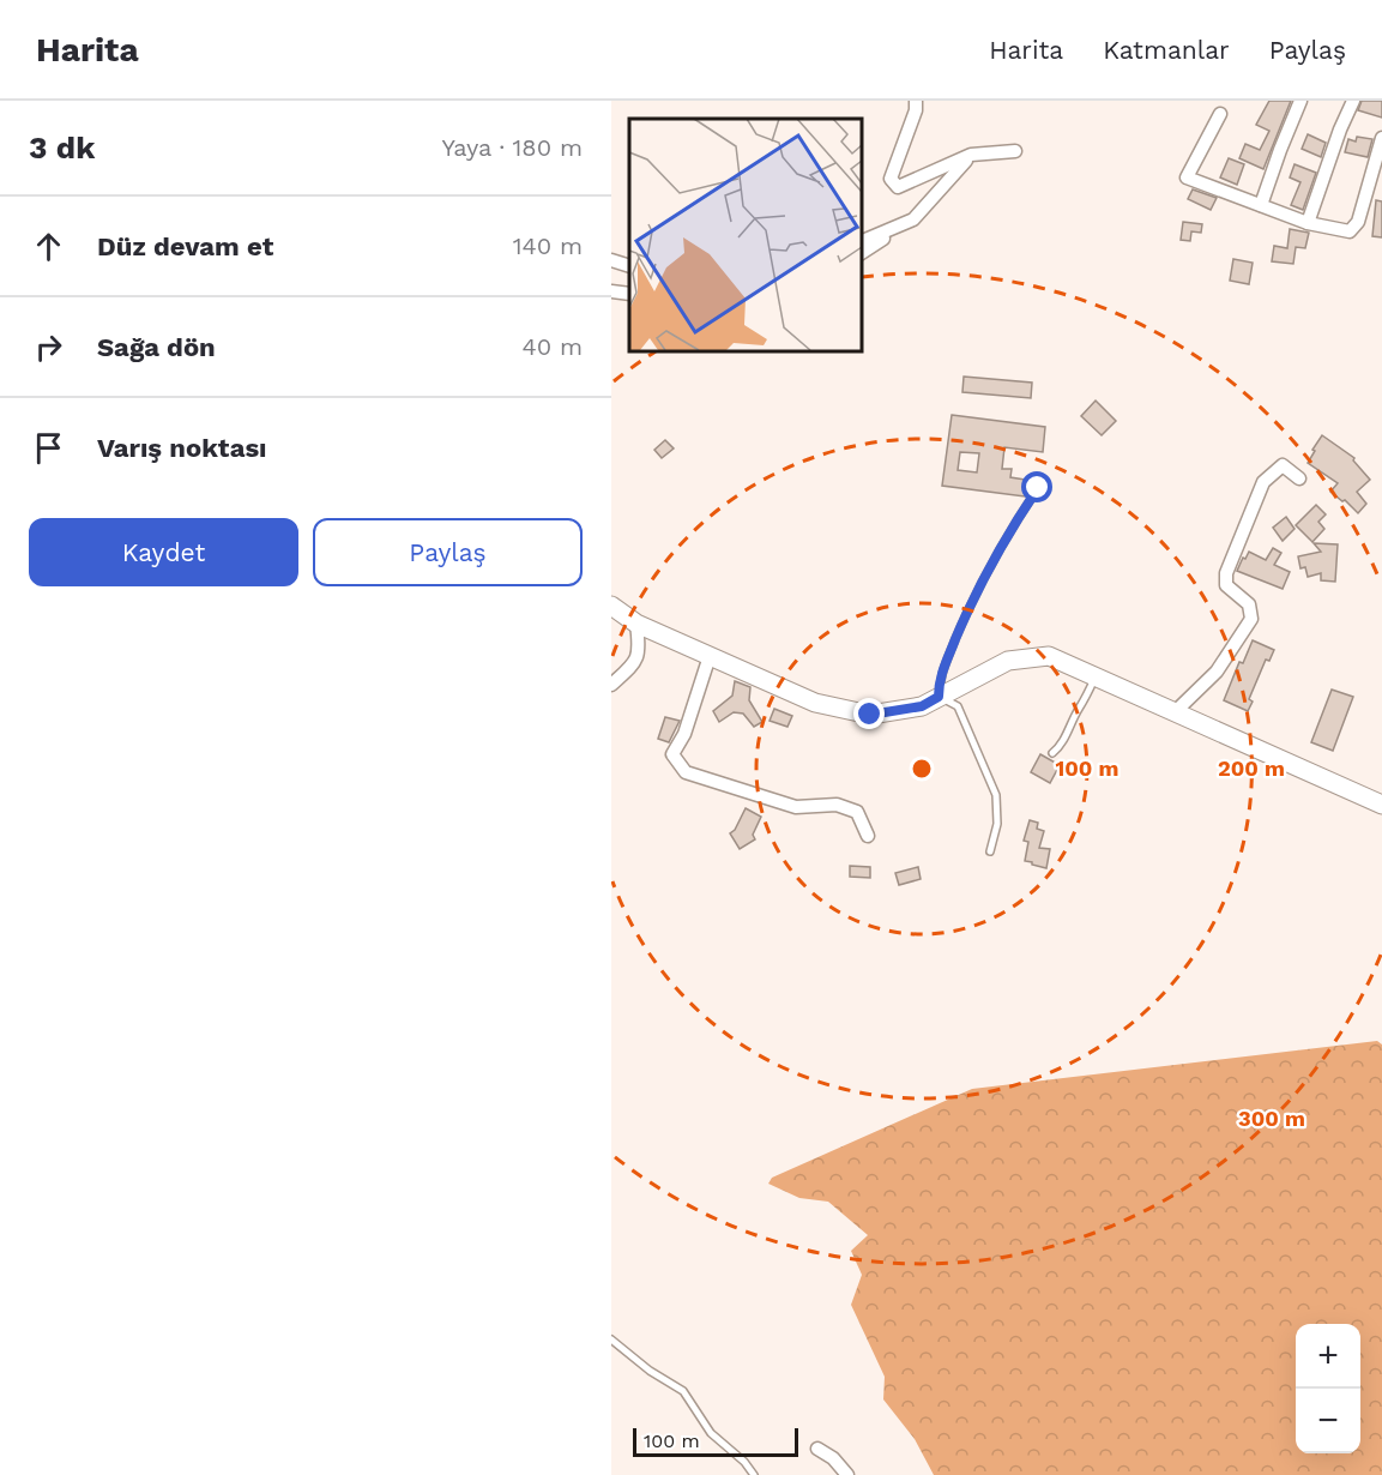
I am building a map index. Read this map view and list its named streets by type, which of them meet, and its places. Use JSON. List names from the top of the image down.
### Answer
{
  "scale_bar": "100 m",
  "page": {
    "header": "Harita",
    "nav": ["Harita", "Katmanlar", "Paylaş"],
    "heading": ["3 dk", "Yaya · 180 m"],
    "list": [
      ["Düz devam et", "140 m"],
      ["Sağa dön", "40 m"],
      "Varış noktası"
    ],
    "buttons": ["Kaydet", "Paylaş"],
    "map_buttons": ["+", "−"],
    "scale": "100 m"
  },
  "rings": ["100 m", "200 m", "300 m"]
}
